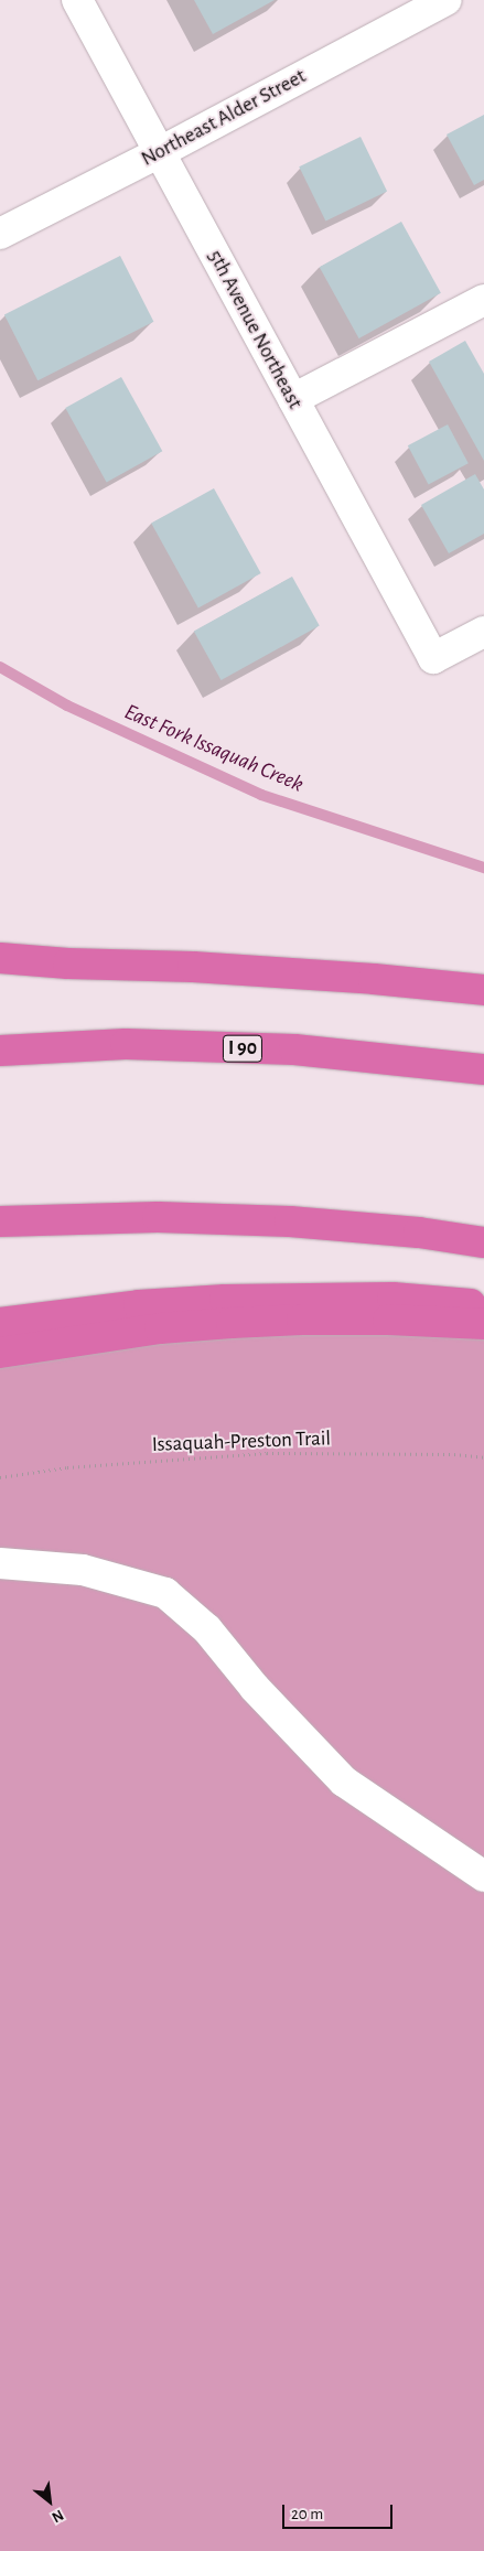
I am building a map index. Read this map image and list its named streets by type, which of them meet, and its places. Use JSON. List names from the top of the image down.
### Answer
{
  "streets": {
    "highway": ["I 90"],
    "street": ["Northeast Alder Street", "5th Avenue Northeast"],
    "path": ["Issaquah-Preston Trail"]
  },
  "crossings": [
    ["Northeast Alder Street", "5th Avenue Northeast"]
  ],
  "water": ["East Fork Issaquah Creek"],
  "scale_bar": "20 m",
  "north": "bottom right"
}
